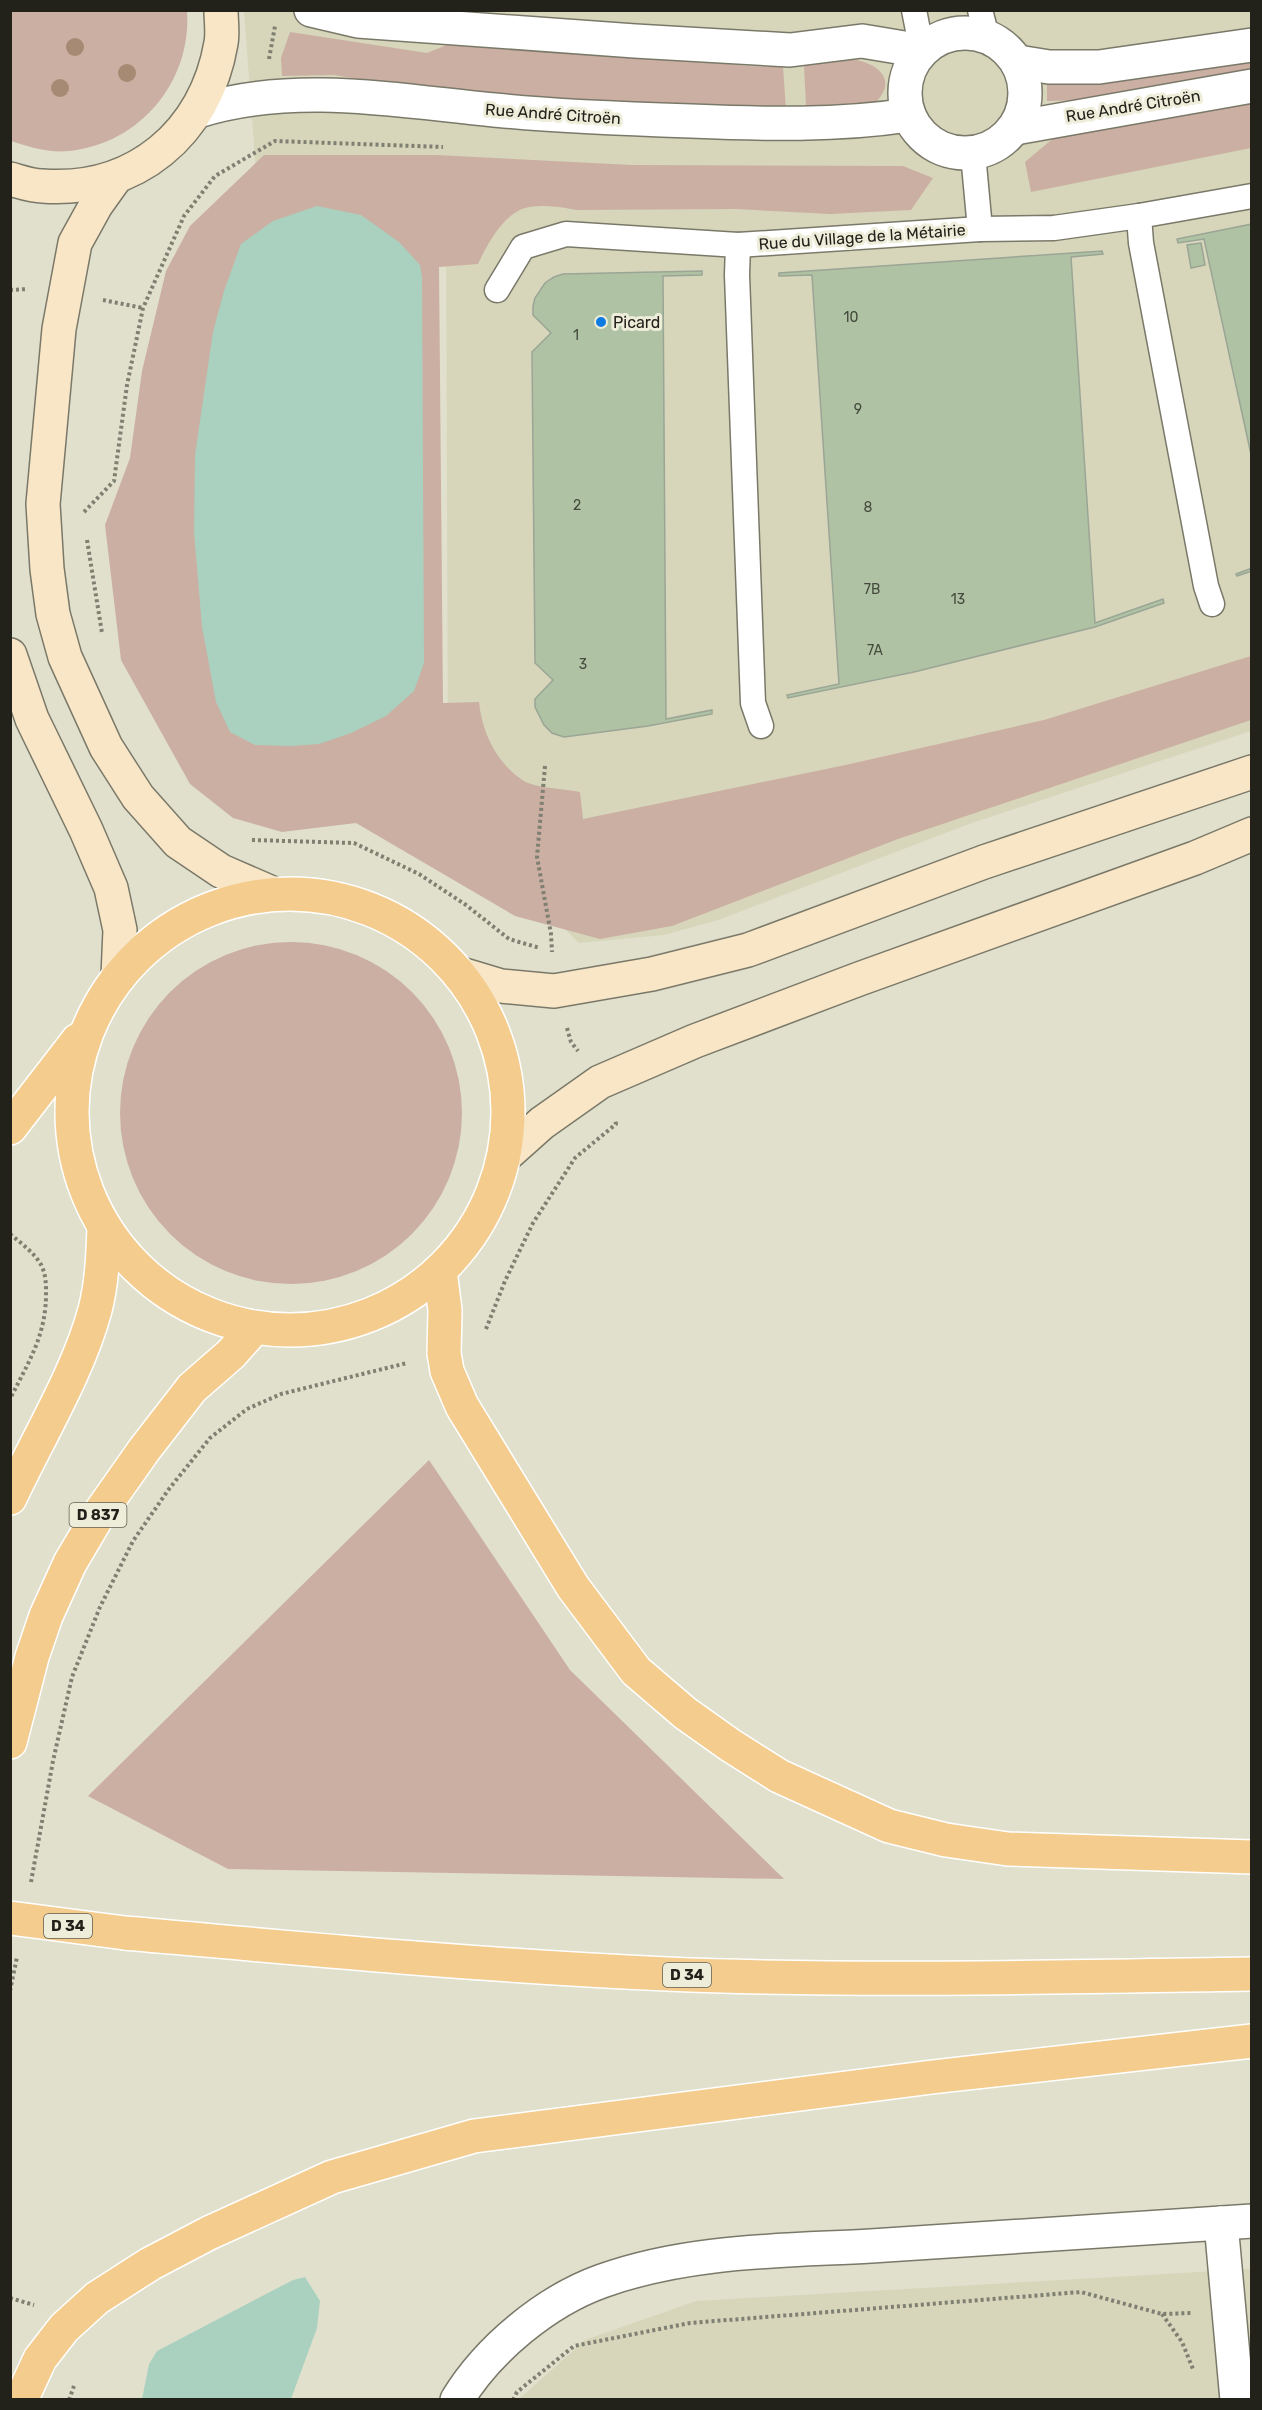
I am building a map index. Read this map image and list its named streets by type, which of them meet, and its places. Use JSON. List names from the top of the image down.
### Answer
{
  "streets": {
    "main road": ["D 837", "D 34"],
    "street": ["Rue André Citroën"],
    "lane": ["Rue du Village de la Métairie"]
  },
  "places": ["Picard"],
  "house_numbers": [
    "10",
    "1",
    "9",
    "2",
    "8",
    "7B",
    "13",
    "7A",
    "3"
  ]
}
